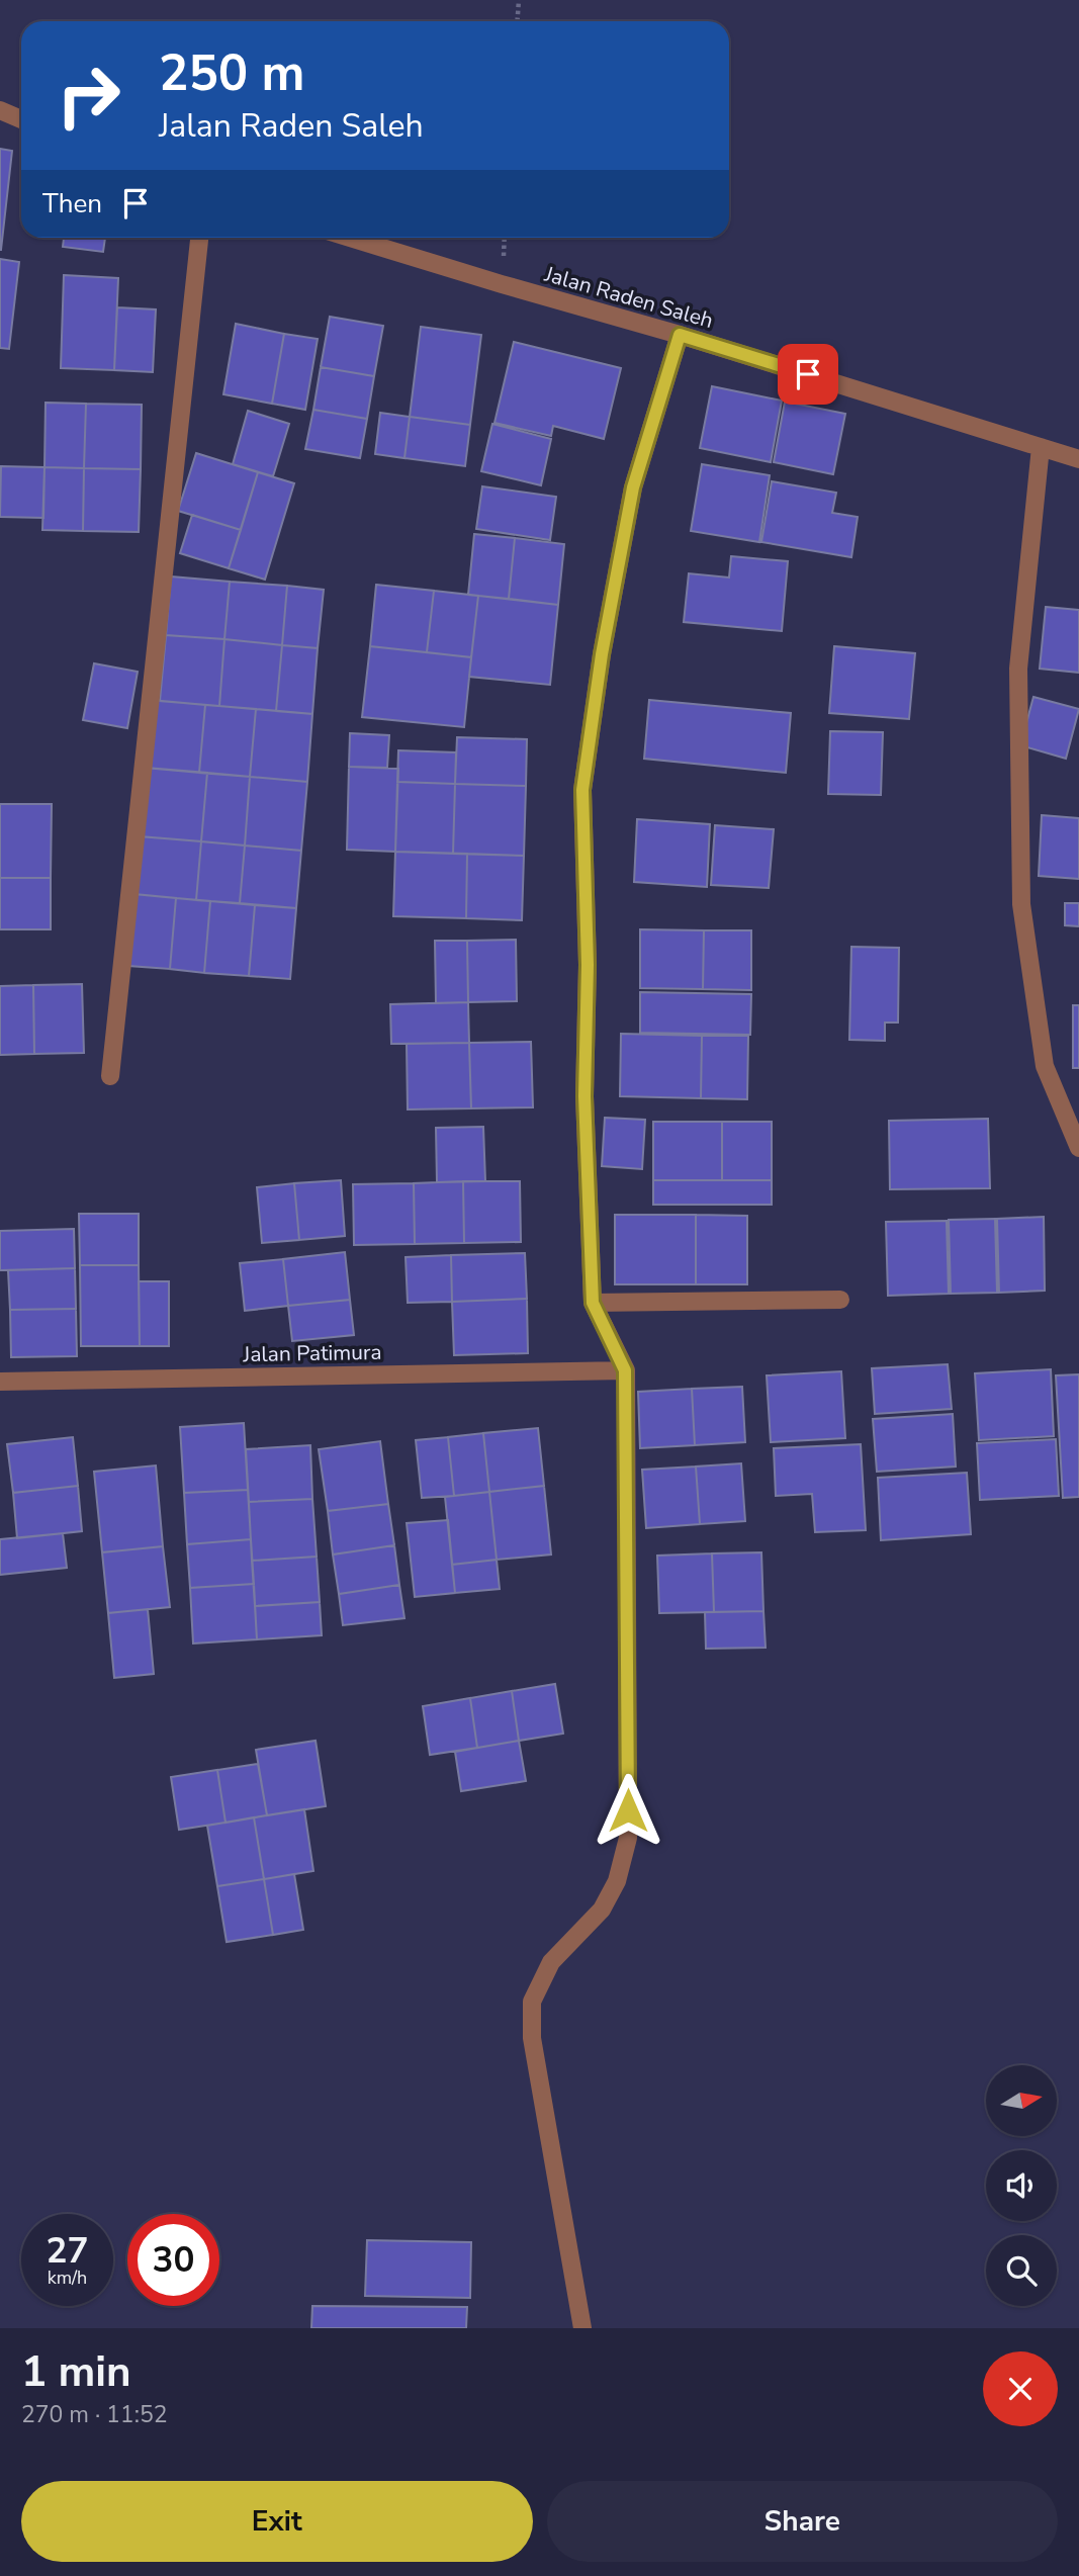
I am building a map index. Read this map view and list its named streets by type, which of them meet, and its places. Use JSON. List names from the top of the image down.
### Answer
{
  "streets": {
    "street": ["Jalan Raden Saleh", "Jalan Patimura"]
  },
  "north": "right",
  "page": {
    "turn": ["250 m", "Jalan Raden Saleh"],
    "then": "Then",
    "speed": "27 km/h",
    "limit": "30",
    "heading": ["1 min", "270 m · 11:52"],
    "buttons": ["Exit", "Share"]
  }
}
